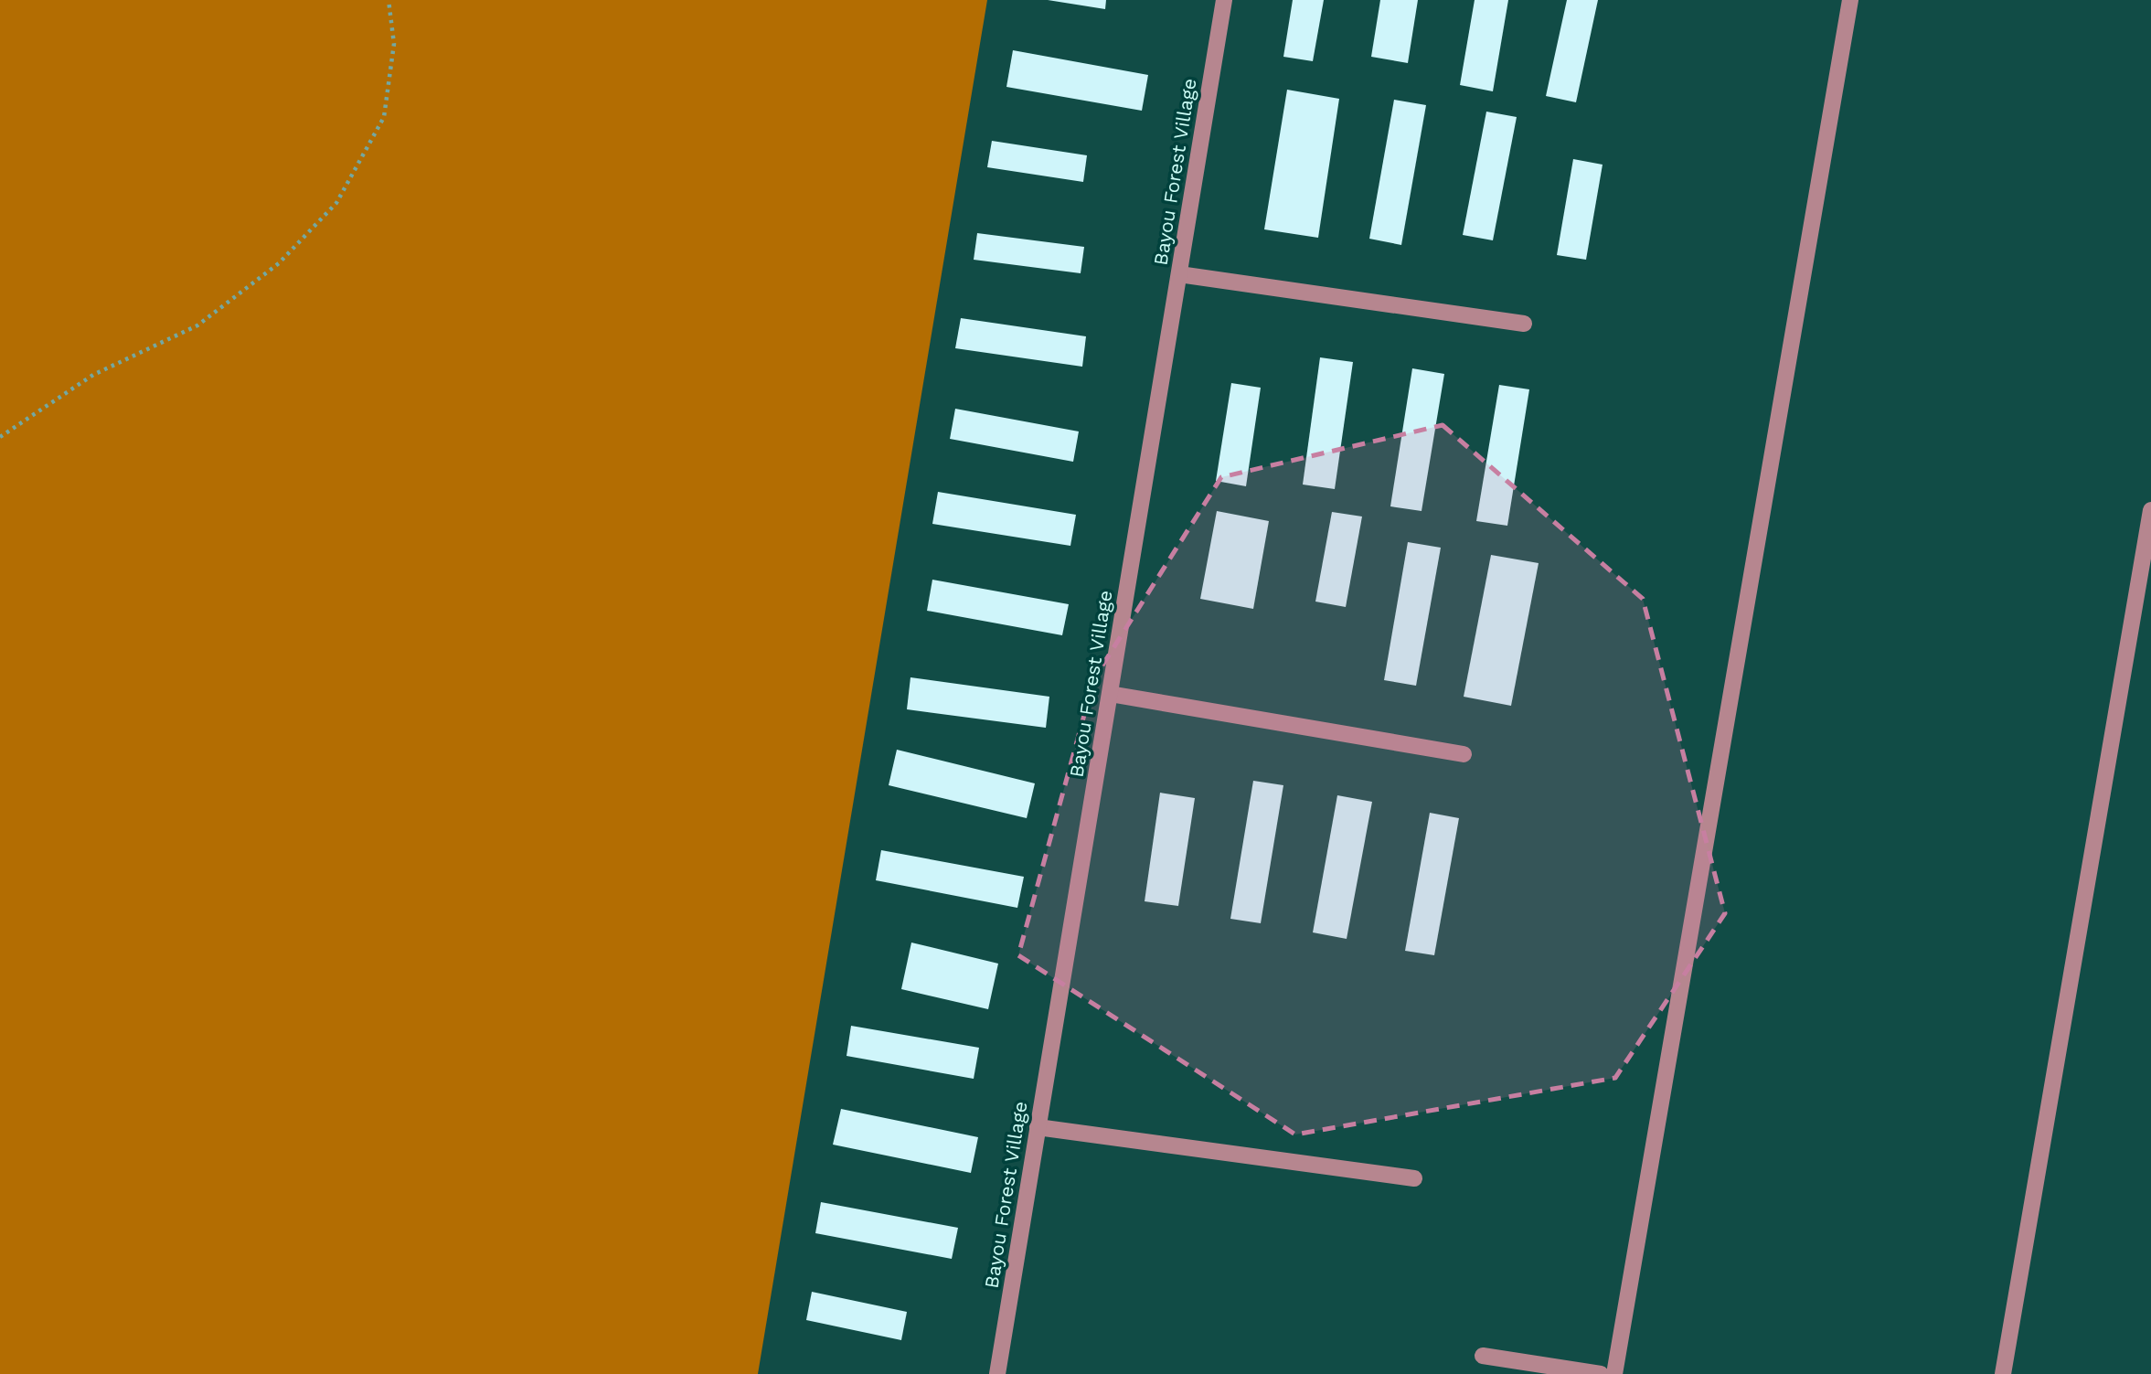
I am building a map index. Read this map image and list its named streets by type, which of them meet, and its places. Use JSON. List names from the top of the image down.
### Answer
{
  "streets": {
    "street": ["Bayou Forest Village"]
  }
}
